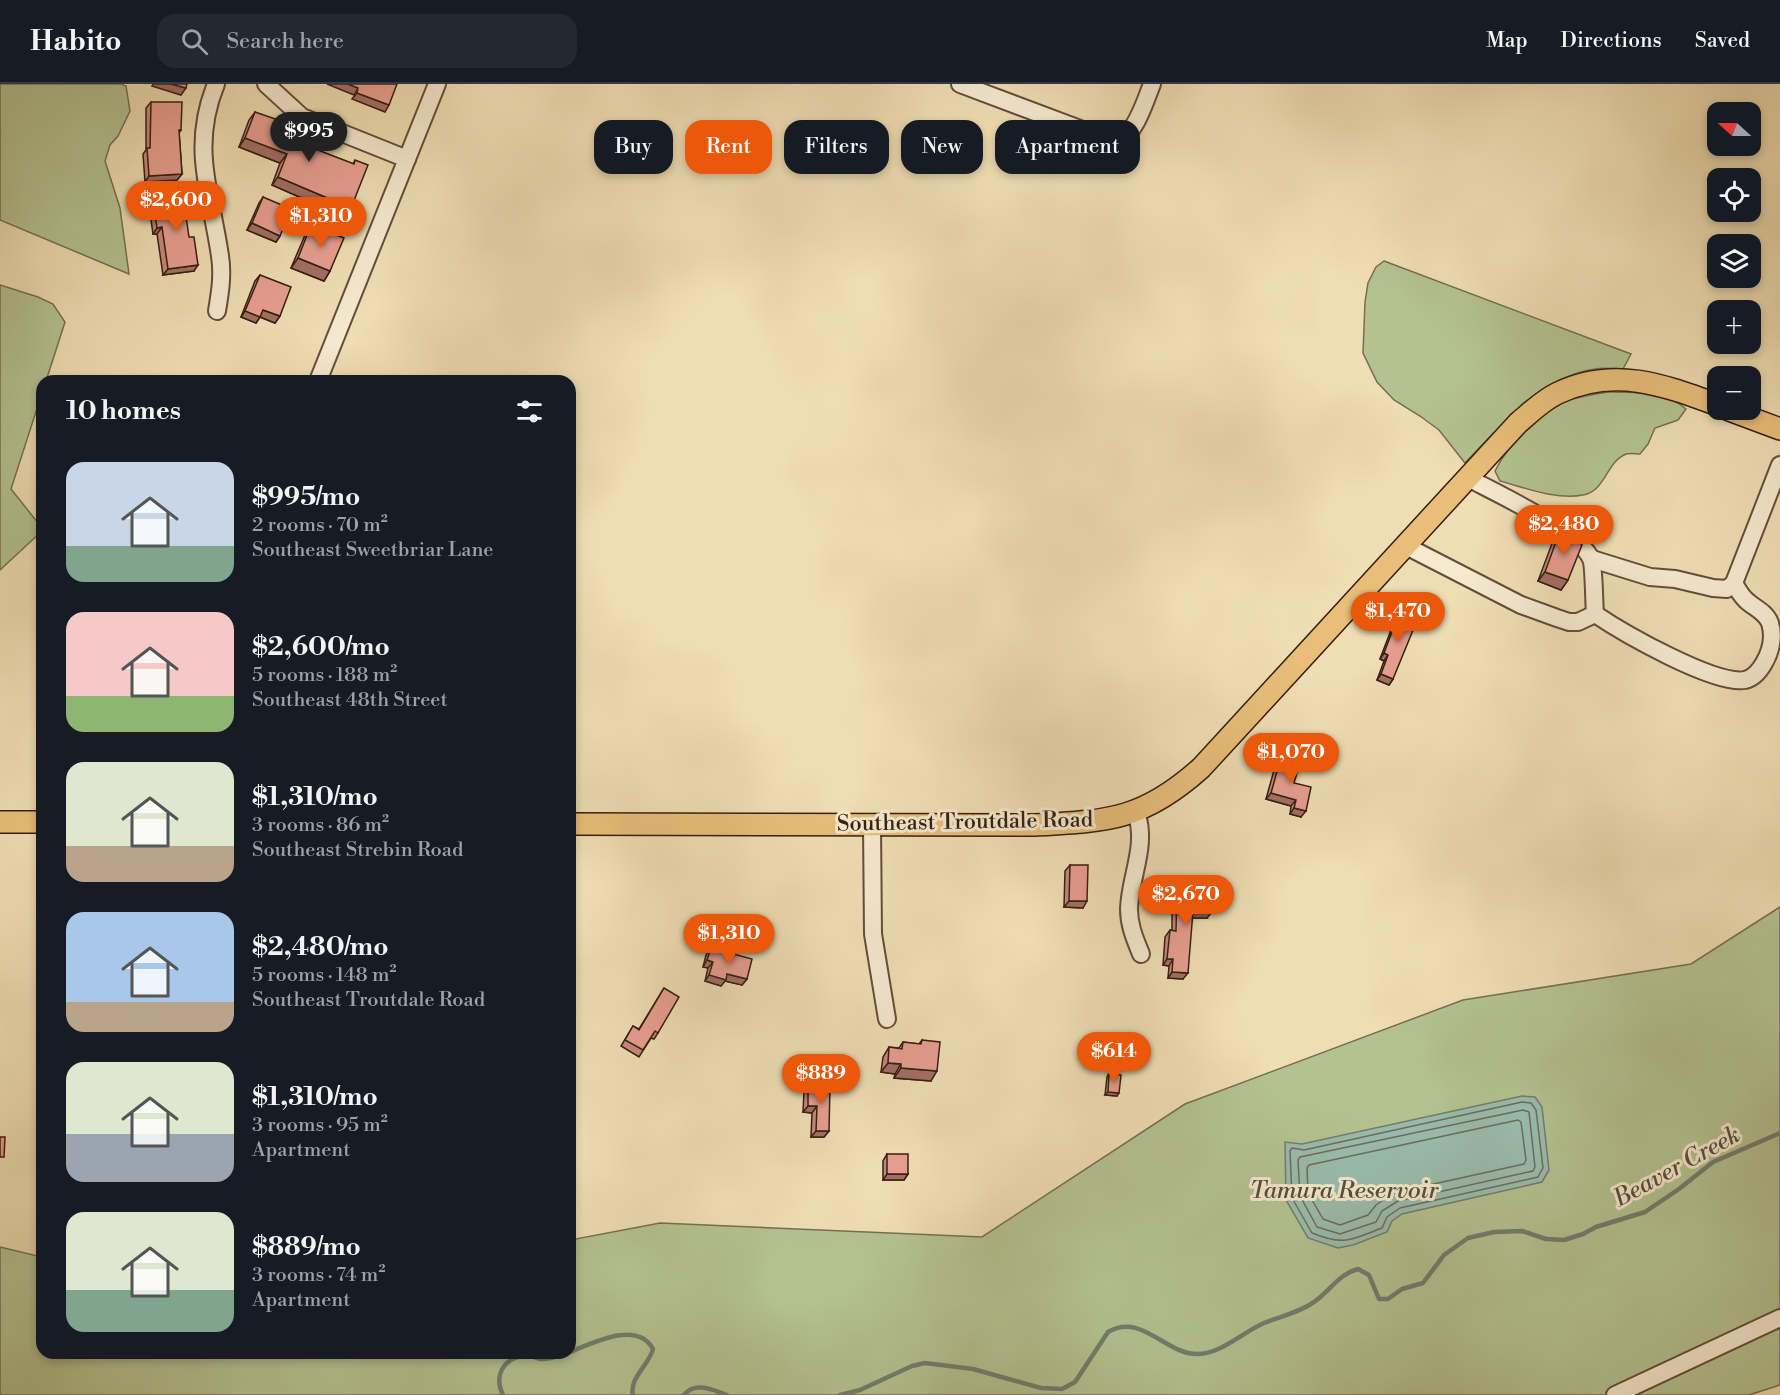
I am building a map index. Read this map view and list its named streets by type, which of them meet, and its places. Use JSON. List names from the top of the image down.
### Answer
{
  "streets": {
    "main road": ["Southeast Troutdale Road"]
  },
  "water": ["Beaver Creek", "Tamura Reservoir"],
  "north": "left",
  "page": {
    "header": "Habito",
    "search": "Search here",
    "nav": ["Map", "Directions", "Saved"],
    "map_buttons": ["+", "−"],
    "price": [
      "$995",
      "$2,600",
      "$1,310",
      "$2,480",
      "$1,470",
      "$1,070",
      "$2,670",
      "$1,310",
      "$614",
      "$889"
    ],
    "chip": [
      "Buy",
      "Rent",
      "Filters",
      "New",
      "Apartment"
    ],
    "heading": "10 homes",
    "list": [
      {
        "name": "$995/mo",
        "note": "2 rooms · 70 m² · Southeast Sweetbriar Lane"
      },
      {
        "name": "$2,600/mo",
        "note": "5 rooms · 188 m² · Southeast 48th Street"
      },
      {
        "name": "$1,310/mo",
        "note": "3 rooms · 86 m² · Southeast Strebin Road"
      },
      {
        "name": "$2,480/mo",
        "note": "5 rooms · 148 m² · Southeast Troutdale Road"
      },
      {
        "name": "$1,310/mo",
        "note": "3 rooms · 95 m² · Apartment"
      },
      {
        "name": "$889/mo",
        "note": "3 rooms · 74 m² · Apartment"
      }
    ]
  }
}
